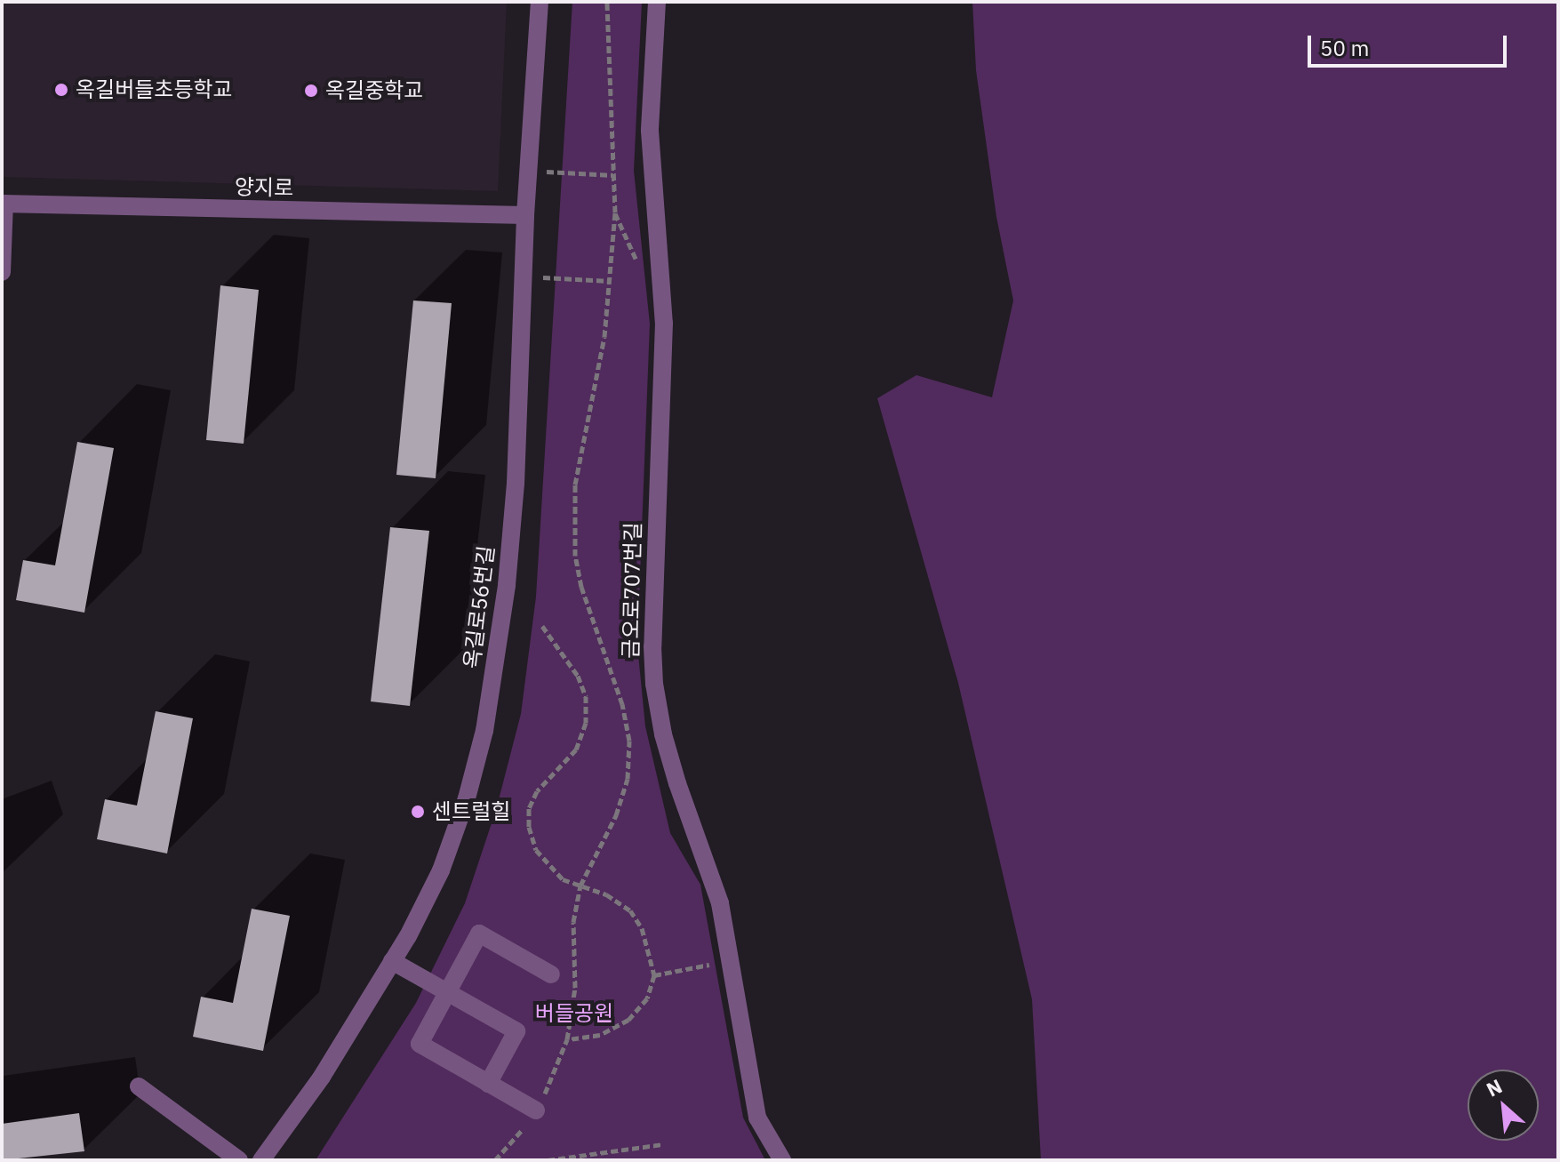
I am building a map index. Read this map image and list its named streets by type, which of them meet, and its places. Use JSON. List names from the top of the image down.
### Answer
{
  "streets": {
    "street": ["양지로", "금오로707번길", "옥길로56번길"]
  },
  "crossings": [
    ["양지로", "옥길로56번길"]
  ],
  "parks": ["버들공원"],
  "places": ["옥길버들초등학교", "옥길중학교", "센트럴힐"],
  "scale_bar": "50 m",
  "north": "top left"
}
